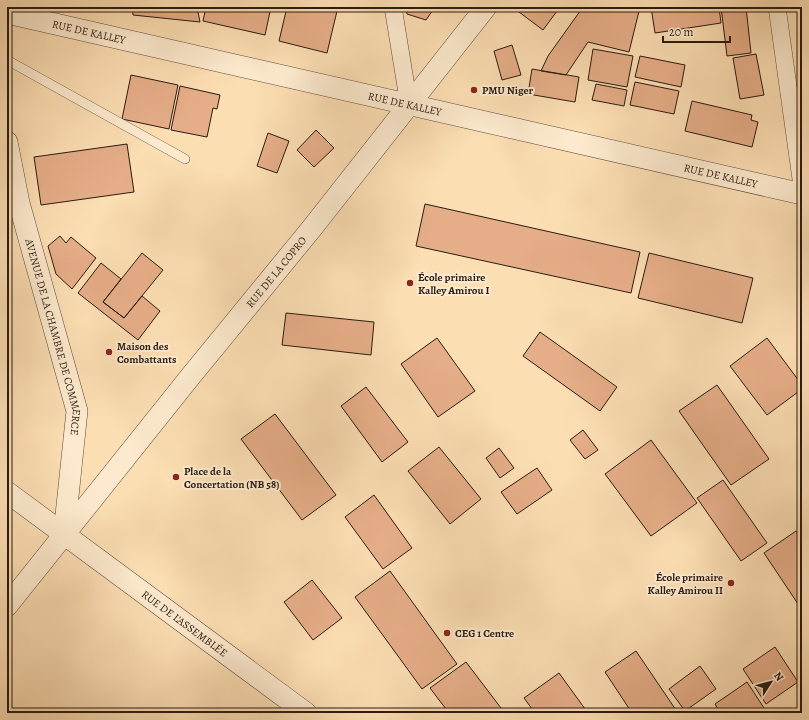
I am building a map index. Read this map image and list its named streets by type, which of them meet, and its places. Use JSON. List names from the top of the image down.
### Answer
{
  "streets": {
    "street": [
      "RUE DE KALLEY",
      "RUE DE LA COPRO",
      "AVENUE DE LA CHAMBRE DE COMMERCE",
      "RUE DE L'ASSEMBLÉE"
    ]
  },
  "crossings": [
    ["RUE DE KALLEY", "RUE DE LA COPRO"],
    ["RUE DE LA COPRO", "AVENUE DE LA CHAMBRE DE COMMERCE"],
    ["RUE DE LA COPRO", "RUE DE L'ASSEMBLÉE"],
    ["AVENUE DE LA CHAMBRE DE COMMERCE", "RUE DE L'ASSEMBLÉE"]
  ],
  "places": [
    "PMU Niger",
    "École primaire Kalley Amirou I",
    "Maison des Combattants",
    "Place de la Concertation (NB 58)",
    "École primaire Kalley Amirou II",
    "CEG 1 Centre"
  ],
  "scale_bar": "20 m",
  "north": "top right"
}
